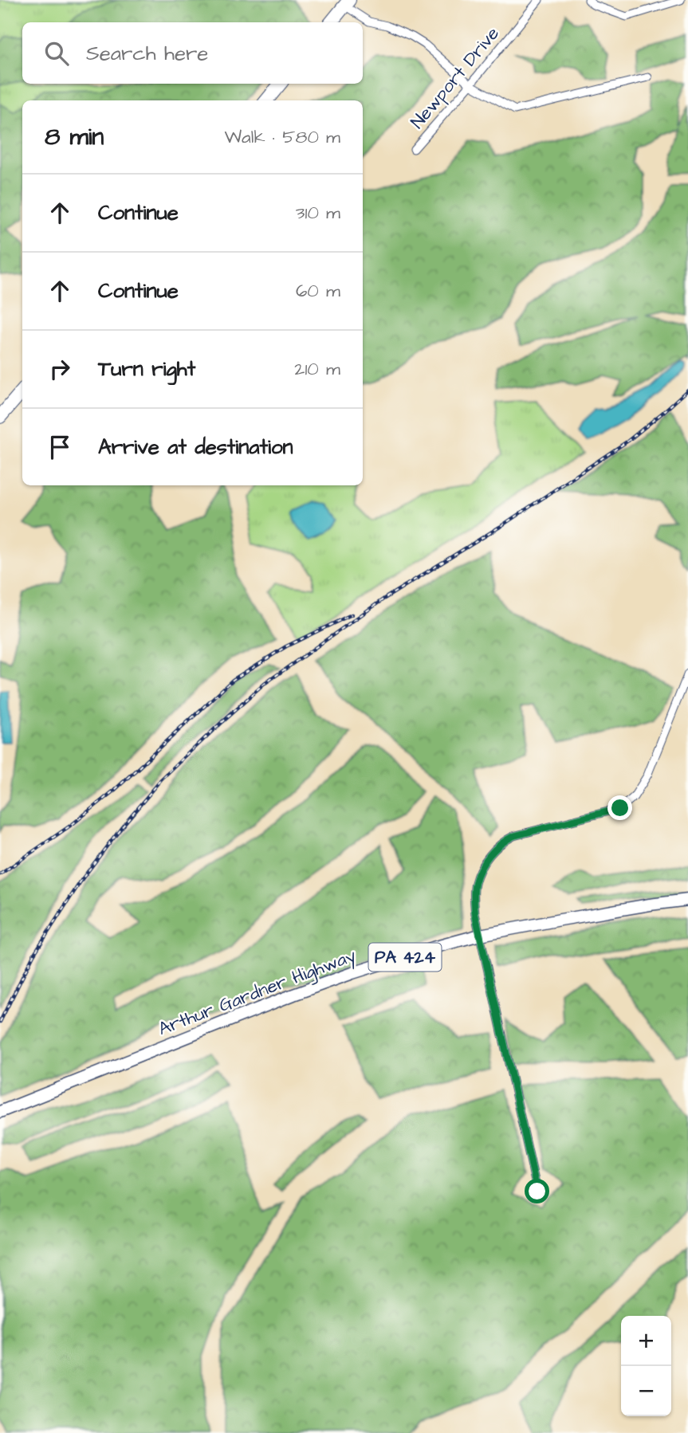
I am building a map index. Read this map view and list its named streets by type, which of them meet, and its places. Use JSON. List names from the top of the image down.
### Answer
{
  "streets": {
    "main road": ["PA 424", "Arthur Gardner Highway"],
    "street": ["Newport Drive"]
  },
  "page": {
    "search": "Search here",
    "heading": ["8 min", "Walk · 580 m"],
    "list": [
      ["Continue", "310 m"],
      ["Continue", "60 m"],
      ["Turn right", "210 m"],
      "Arrive at destination"
    ],
    "map_buttons": ["+", "−"]
  }
}
